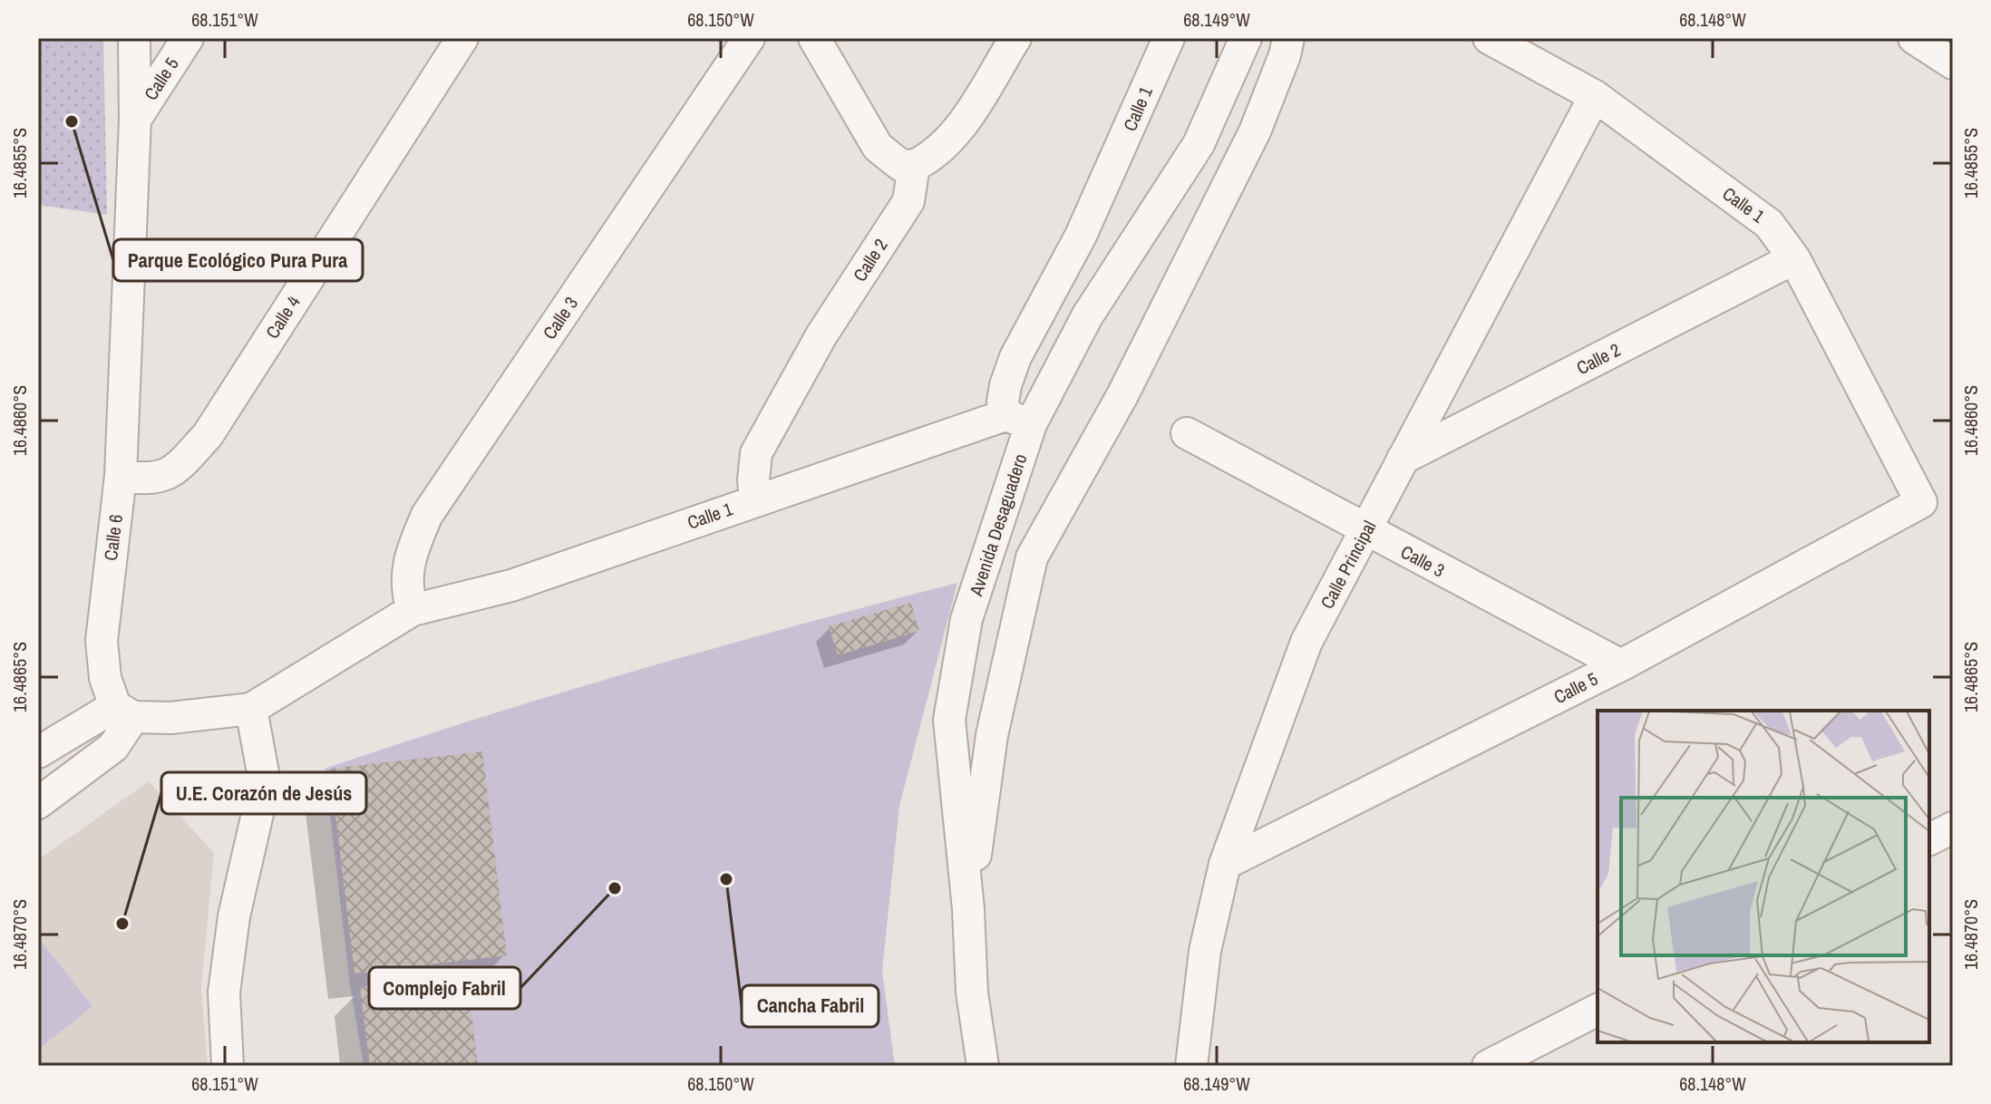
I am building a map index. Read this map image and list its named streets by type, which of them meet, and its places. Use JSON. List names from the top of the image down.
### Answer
{
  "streets": {
    "street": [
      "Calle 5",
      "Calle 1",
      "Calle 2",
      "Calle 4",
      "Calle 3",
      "Avenida Desaguadero",
      "Calle 6",
      "Calle Principal"
    ]
  },
  "crossings": [
    ["Calle 5", "Calle 1"],
    ["Calle 5", "Calle 3"],
    ["Calle 5", "Calle 6"],
    ["Calle 5", "Calle Principal"],
    ["Calle 1", "Calle 2"],
    ["Calle 1", "Calle 3"],
    ["Calle 1", "Avenida Desaguadero"],
    ["Calle 1", "Calle Principal"],
    ["Calle 2", "Calle Principal"],
    ["Calle 4", "Calle 6"],
    ["Calle 3", "Calle Principal"]
  ],
  "places": [
    "Parque Ecológico Pura Pura",
    "Cancha Fabril",
    "Complejo Fabril",
    "U.E. Corazón de Jesús"
  ],
  "coordinates": [
    "68.151°W",
    "68.150°W",
    "68.149°W",
    "68.148°W",
    "16.4855°S",
    "16.4860°S",
    "16.4865°S",
    "16.4870°S"
  ]
}
